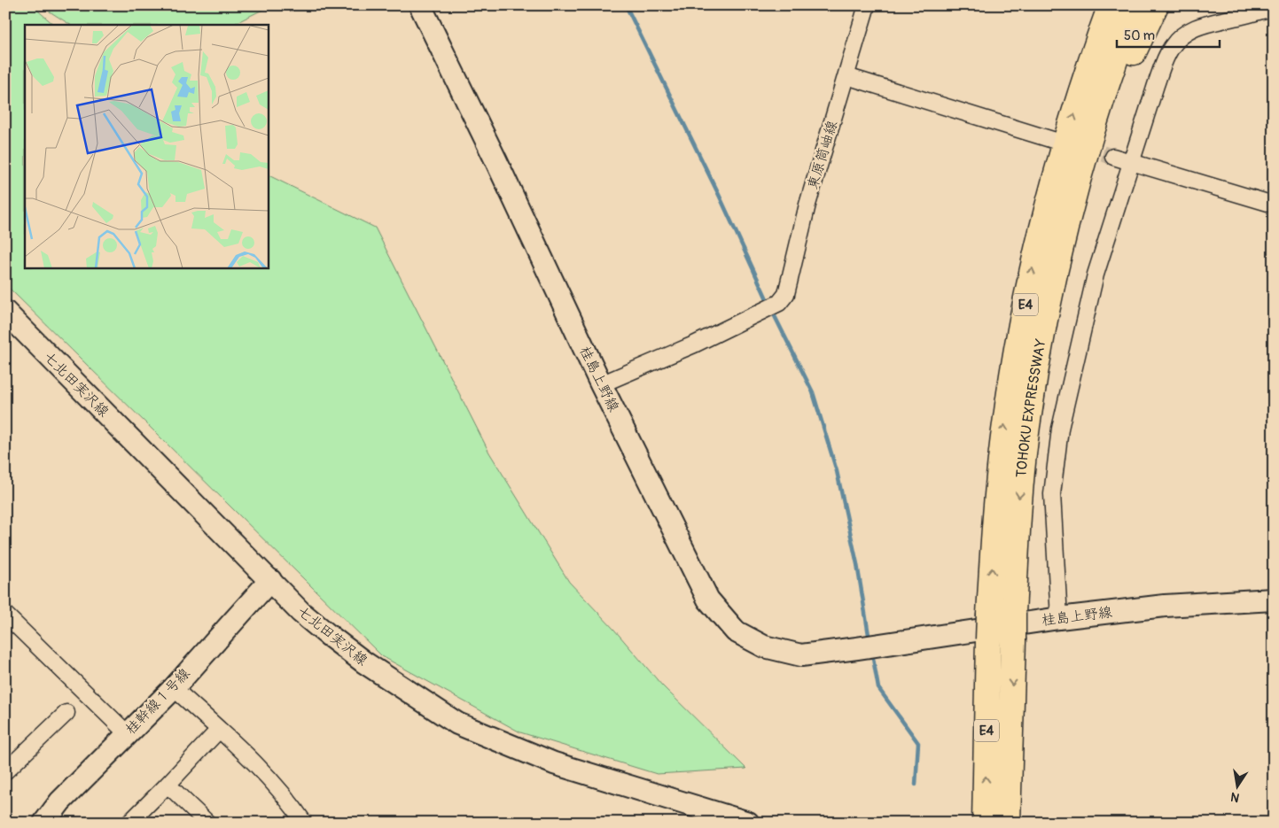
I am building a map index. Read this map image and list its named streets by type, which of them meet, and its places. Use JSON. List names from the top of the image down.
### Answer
{
  "streets": {
    "highway": ["E4", "TOHOKU EXPRESSWAY"],
    "street": [
      "東原筒岫線",
      "桂島上野線",
      "七北田実沢線",
      "桂幹線１号線"
    ]
  },
  "crossings": [
    ["東原筒岫線", "桂島上野線"],
    ["七北田実沢線", "桂幹線１号線"]
  ],
  "scale_bar": "50 m",
  "north": "bottom"
}
